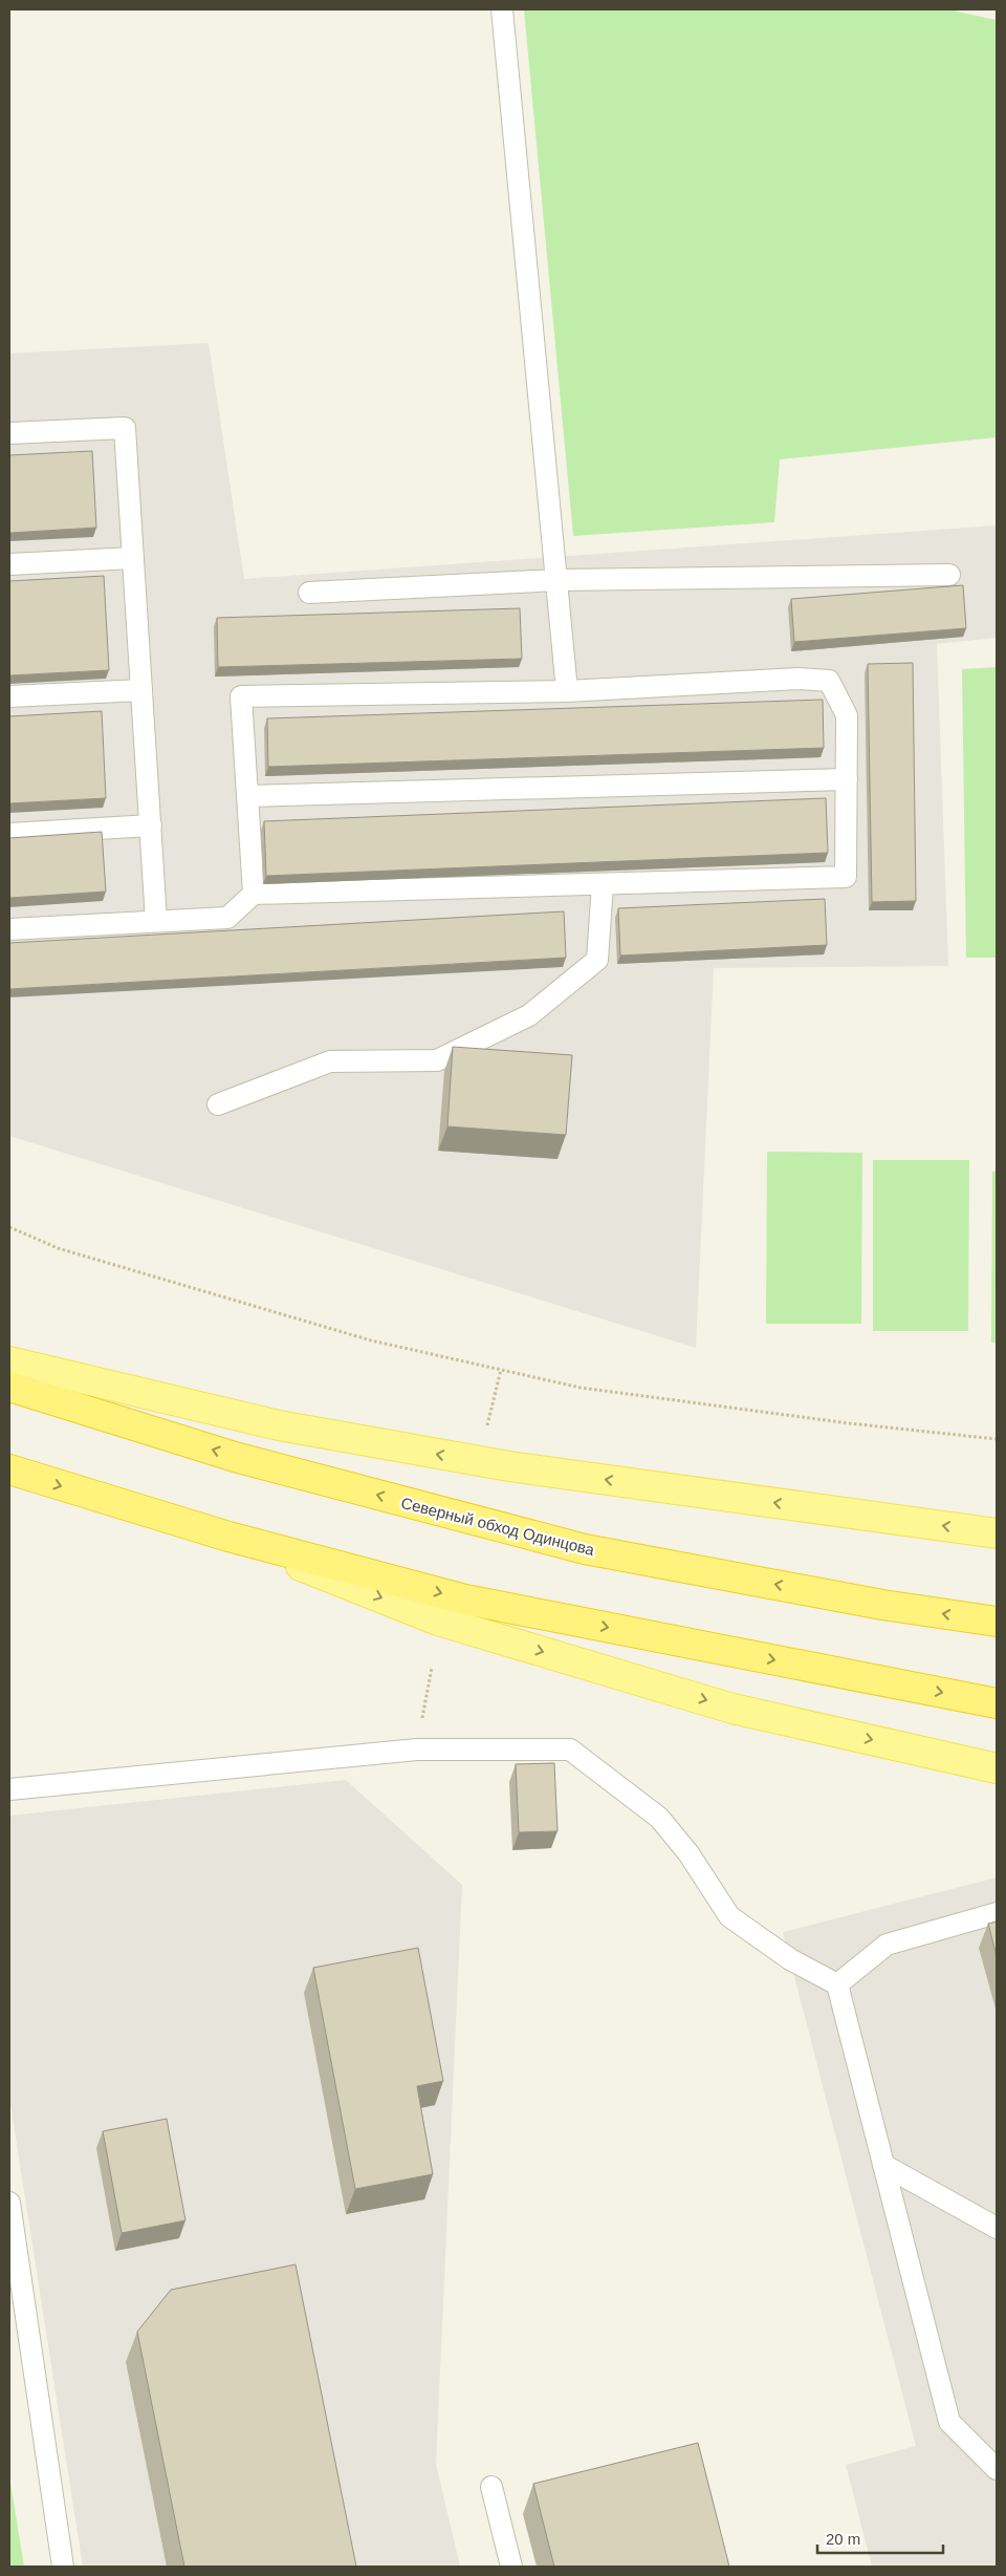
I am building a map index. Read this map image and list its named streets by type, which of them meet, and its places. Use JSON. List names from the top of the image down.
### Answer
{
  "streets": {
    "highway": ["Северный обход Одинцова"]
  },
  "scale_bar": "20 m"
}
